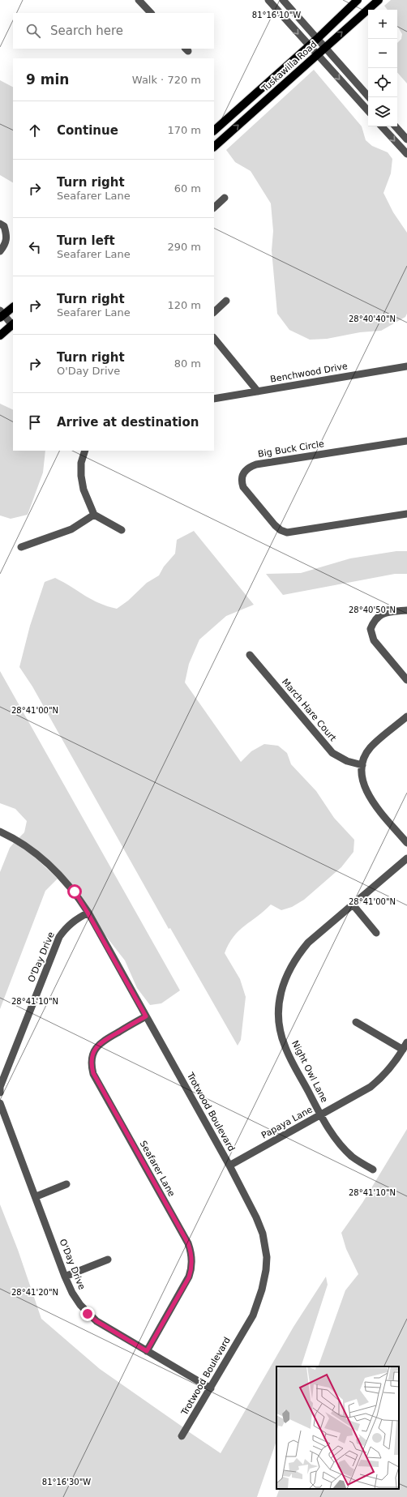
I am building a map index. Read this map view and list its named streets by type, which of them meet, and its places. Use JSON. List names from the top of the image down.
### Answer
{
  "streets": {
    "main road": ["Tuskawilla Road"],
    "street": [
      "Benchwood Drive",
      "Big Buck Circle",
      "March Hare Court",
      "O'Day Drive",
      "Night Owl Lane",
      "Trotwood Boulevard",
      "Papaya Lane",
      "Seafarer Lane"
    ]
  },
  "crossings": [
    ["O'Day Drive", "Trotwood Boulevard"],
    ["O'Day Drive", "Seafarer Lane"],
    ["Night Owl Lane", "Papaya Lane"],
    ["Trotwood Boulevard", "Papaya Lane"],
    ["Trotwood Boulevard", "Seafarer Lane"]
  ],
  "page": {
    "map_buttons": ["+", "−"],
    "search": "Search here",
    "heading": ["9 min", "Walk · 720 m"],
    "list": [
      ["Continue", "170 m"],
      ["Turn right", "Seafarer Lane", "60 m"],
      ["Turn left", "Seafarer Lane", "290 m"],
      ["Turn right", "Seafarer Lane", "120 m"],
      ["Turn right", "O'Day Drive", "80 m"],
      "Arrive at destination"
    ]
  },
  "coordinates": [
    "81°16'10\"W",
    "28°40'40\"N",
    "28°40'50\"N",
    "28°41'00\"N",
    "28°41'10\"N",
    "28°41'20\"N",
    "81°16'30\"W"
  ]
}
